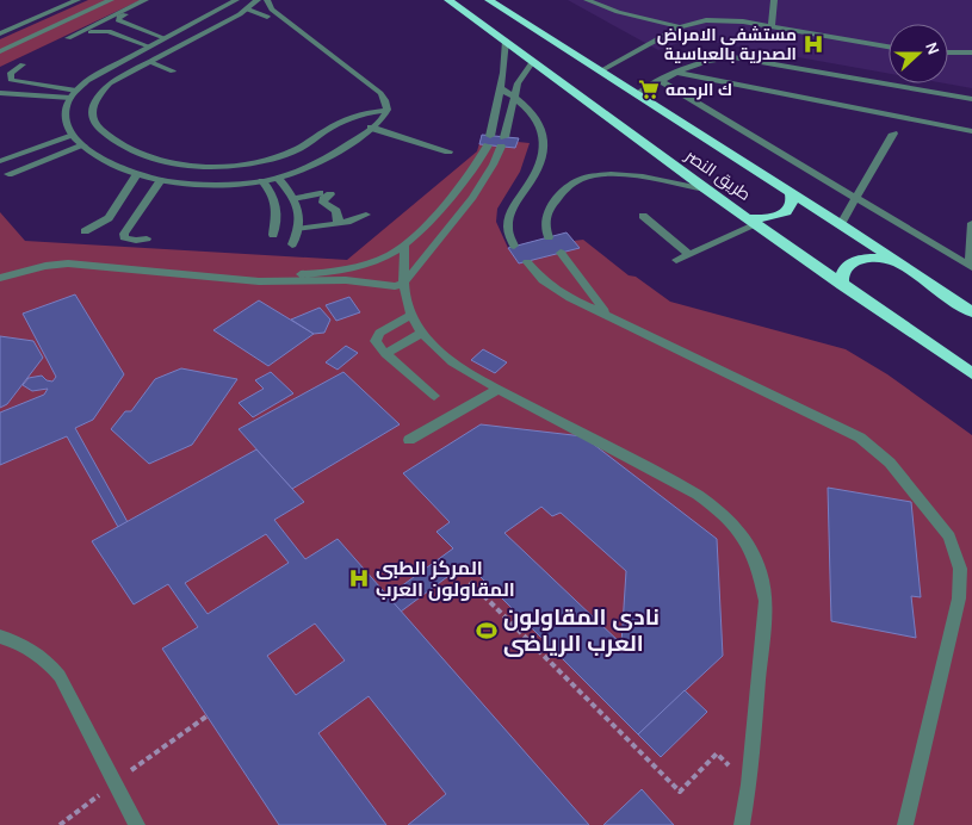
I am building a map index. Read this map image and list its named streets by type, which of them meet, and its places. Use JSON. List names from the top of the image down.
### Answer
{
  "streets": {
    "highway": ["طريق النصر"]
  },
  "places": {
    "hospital": ["مستشفى الامراض الصدرية بالعباسية", "المركز الطبى المقاولون العرب"],
    "supermarket": ["ك الرحمه"],
    "sports": ["نادى المقاولون العرب الرياضى"]
  },
  "north": "right"
}
